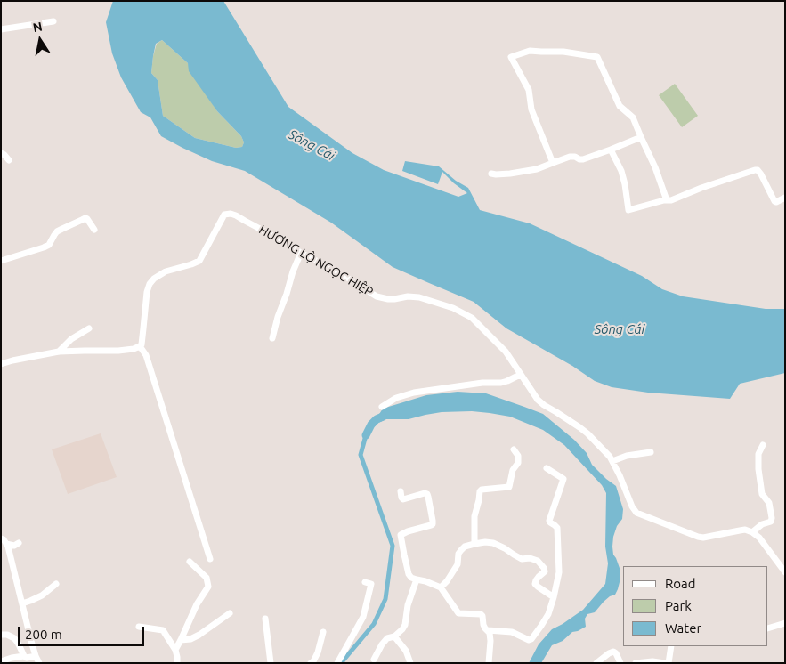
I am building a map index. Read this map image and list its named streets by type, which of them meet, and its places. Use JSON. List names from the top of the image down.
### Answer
{
  "streets": {
    "street": ["HƯƠNG LỘ NGỌC HIỆP"]
  },
  "water": ["Sông Cái"],
  "legend": ["Road", "Park", "Water"],
  "scale_bar": "200 m",
  "north": "top"
}
